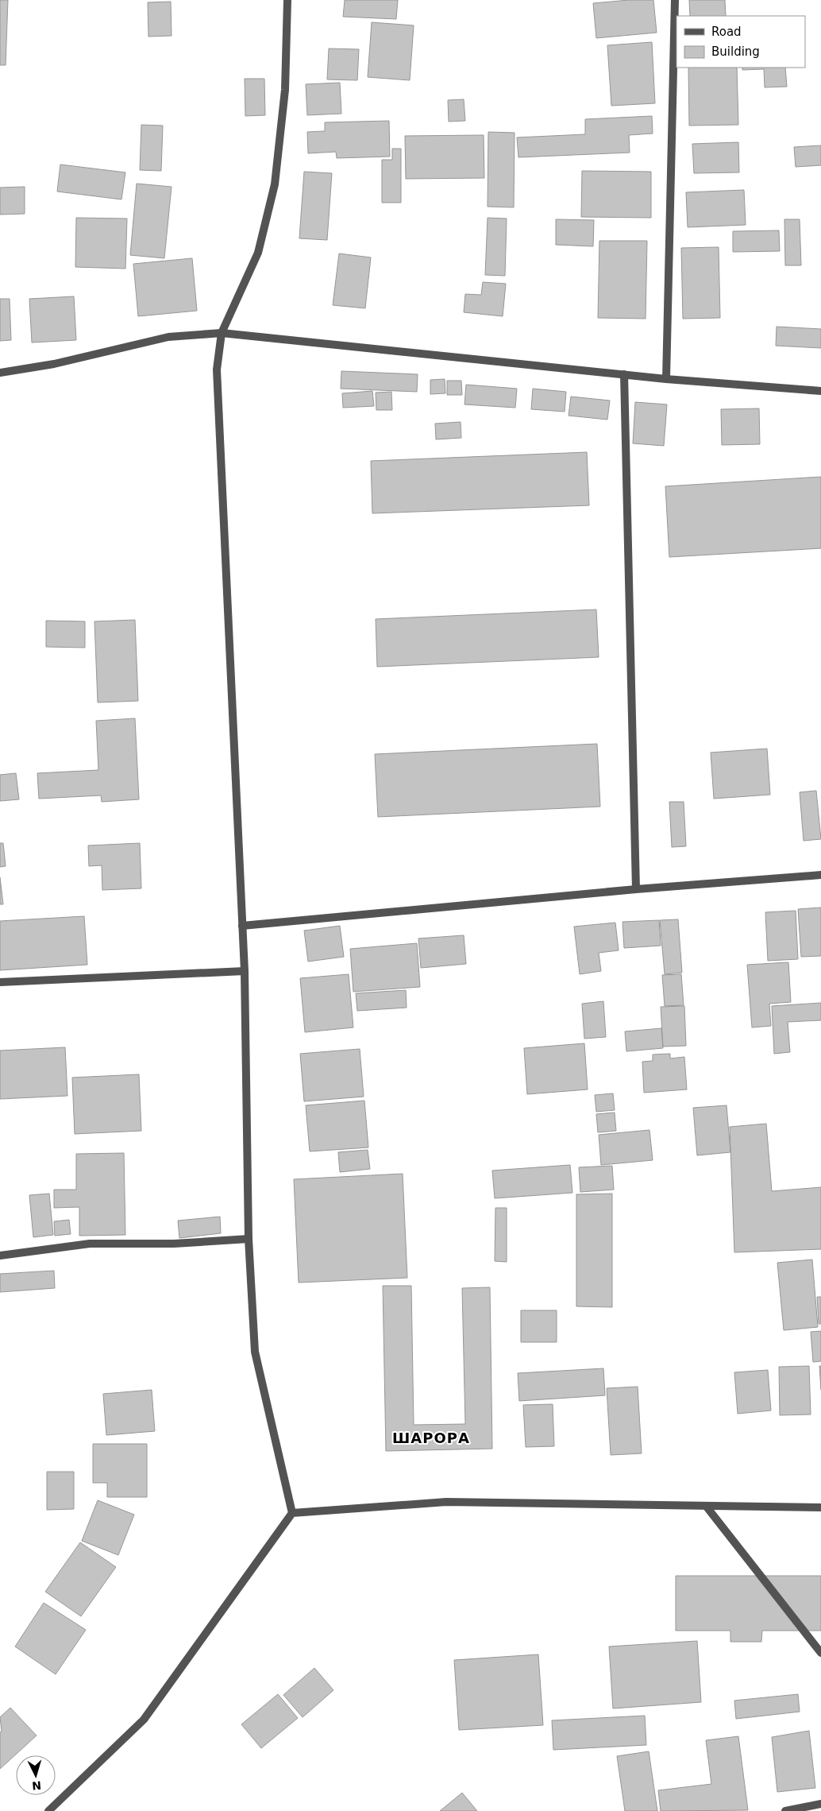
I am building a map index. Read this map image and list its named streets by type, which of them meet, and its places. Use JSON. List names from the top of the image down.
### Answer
{
  "districts": ["ШАРОРА"],
  "legend": ["Road", "Building"],
  "north": "bottom"
}
